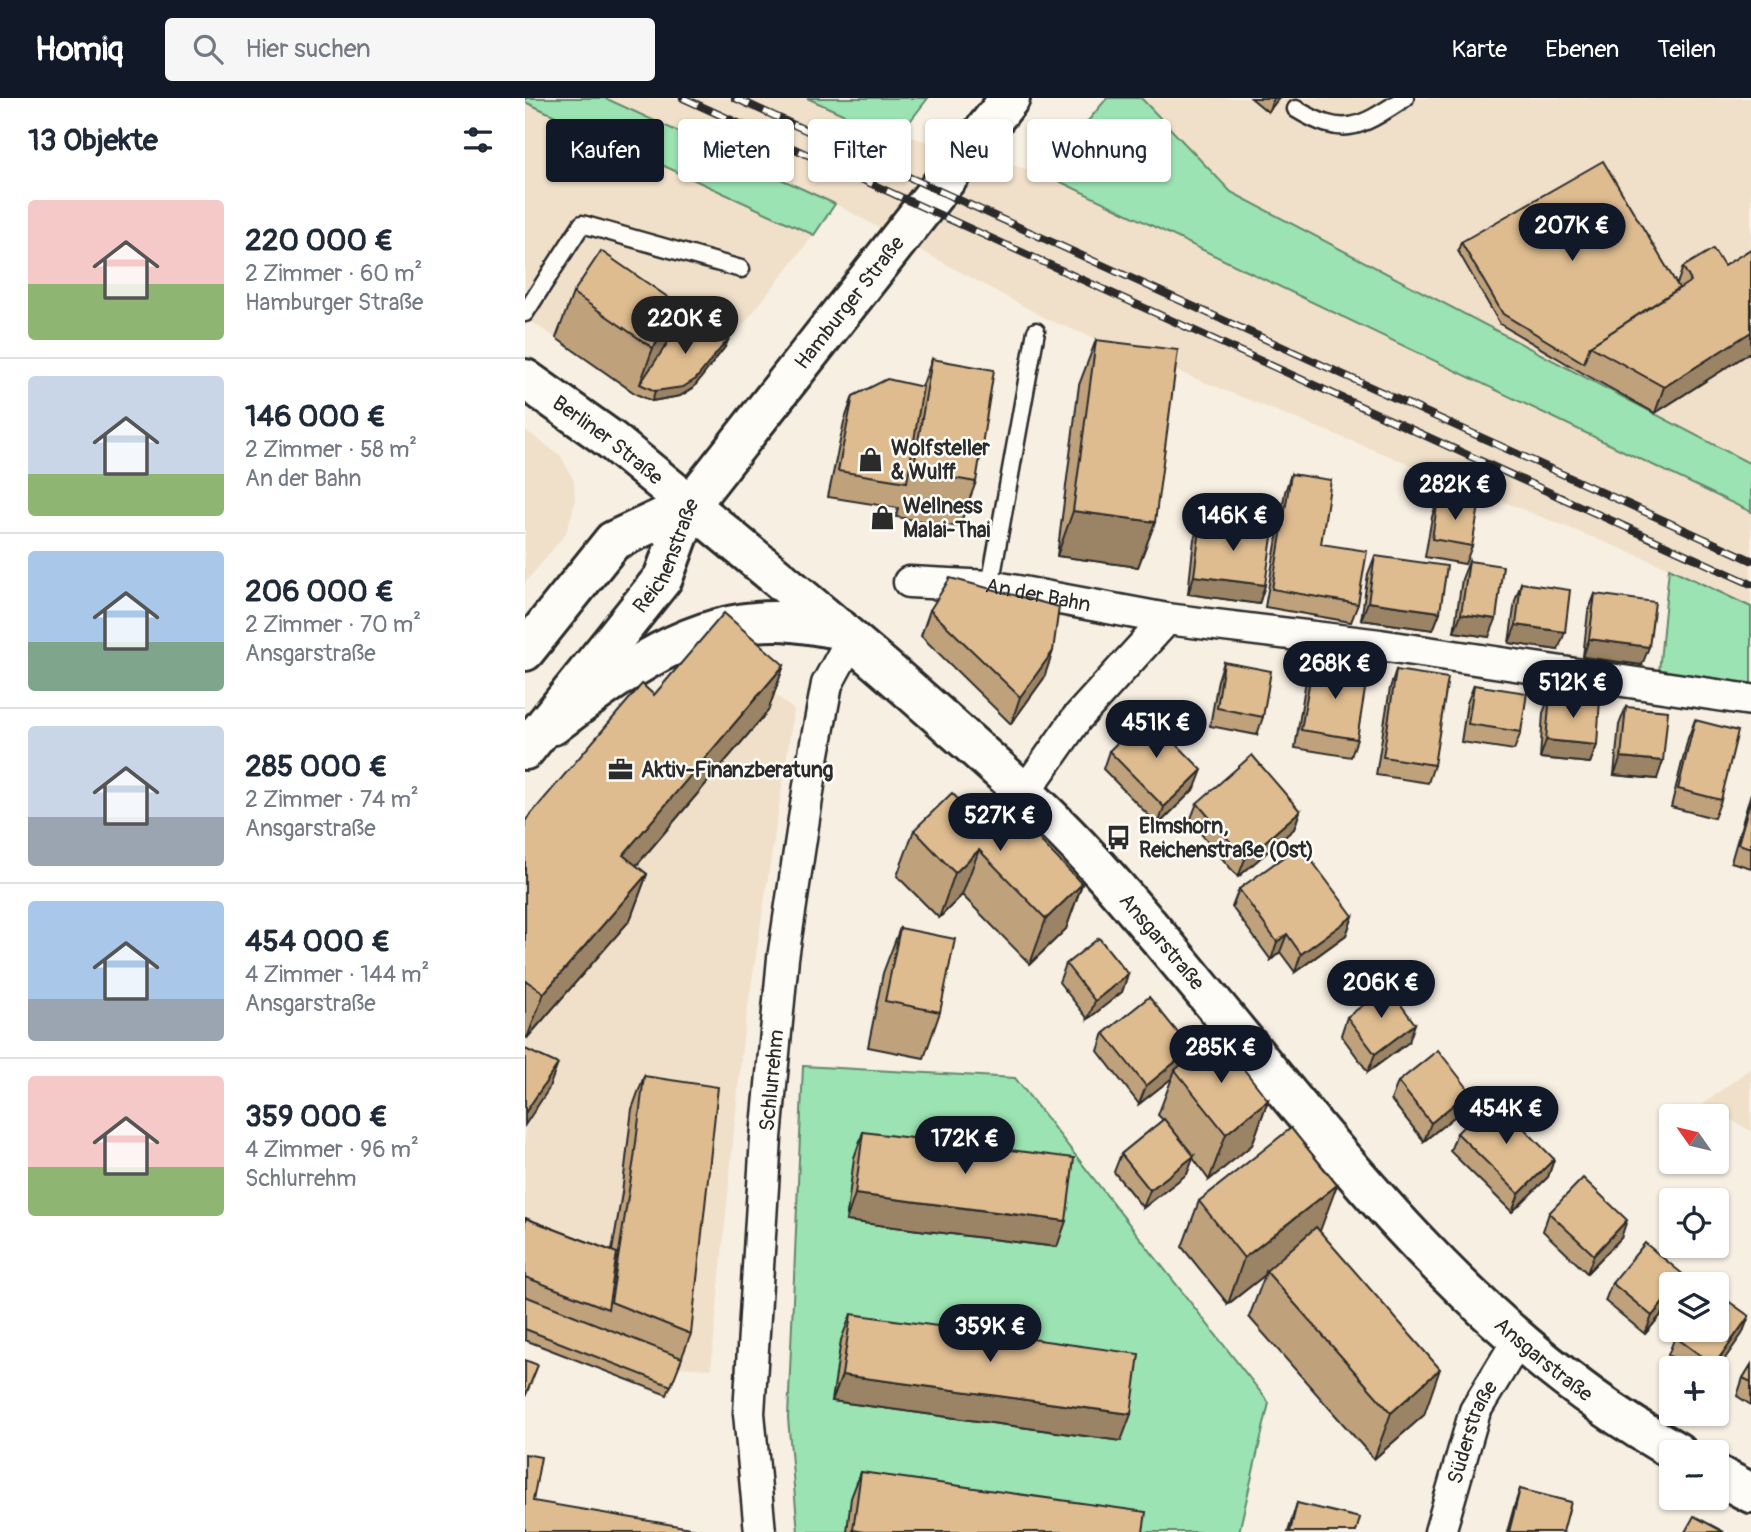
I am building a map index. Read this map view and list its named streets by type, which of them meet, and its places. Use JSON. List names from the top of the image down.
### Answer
{
  "streets": {
    "street": [
      "Hamburger Straße",
      "Berliner Straße",
      "Reichenstraße",
      "An der Bahn",
      "Ansgarstraße",
      "Schlurrehm",
      "Süderstraße"
    ]
  },
  "crossings": [
    ["Hamburger Straße", "Berliner Straße"],
    ["Hamburger Straße", "Reichenstraße"],
    ["Hamburger Straße", "Ansgarstraße"],
    ["Berliner Straße", "Reichenstraße"],
    ["Berliner Straße", "Ansgarstraße"],
    ["Reichenstraße", "Ansgarstraße"],
    ["Ansgarstraße", "Schlurrehm"],
    ["Ansgarstraße", "Süderstraße"]
  ],
  "places": {
    "shop": ["Wolfsteller & Wulff", "Wellness Malai-Thai"],
    "office": ["Aktiv-Finanzberatung"],
    "bus stop": ["Elmshorn, Reichenstraße (Ost)"]
  },
  "north": "top left",
  "page": {
    "header": "Homiq",
    "search": "Hier suchen",
    "nav": ["Karte", "Ebenen", "Teilen"],
    "heading": "13 Objekte",
    "chip": [
      "Kaufen",
      "Mieten",
      "Filter",
      "Neu",
      "Wohnung"
    ],
    "list": [
      {
        "name": "220 000 €",
        "note": "2 Zimmer · 60 m² · Hamburger Straße"
      },
      {
        "name": "146 000 €",
        "note": "2 Zimmer · 58 m² · An der Bahn"
      },
      {
        "name": "206 000 €",
        "note": "2 Zimmer · 70 m² · Ansgarstraße"
      },
      {
        "name": "285 000 €",
        "note": "2 Zimmer · 74 m² · Ansgarstraße"
      },
      {
        "name": "454 000 €",
        "note": "4 Zimmer · 144 m² · Ansgarstraße"
      },
      {
        "name": "359 000 €",
        "note": "4 Zimmer · 96 m² · Schlurrehm"
      }
    ],
    "price": [
      "207K €",
      "220K €",
      "282K €",
      "146K €",
      "268K €",
      "512K €",
      "451K €",
      "527K €",
      "206K €",
      "285K €",
      "454K €",
      "172K €",
      "359K €"
    ],
    "map_buttons": ["+", "−"]
  }
}
